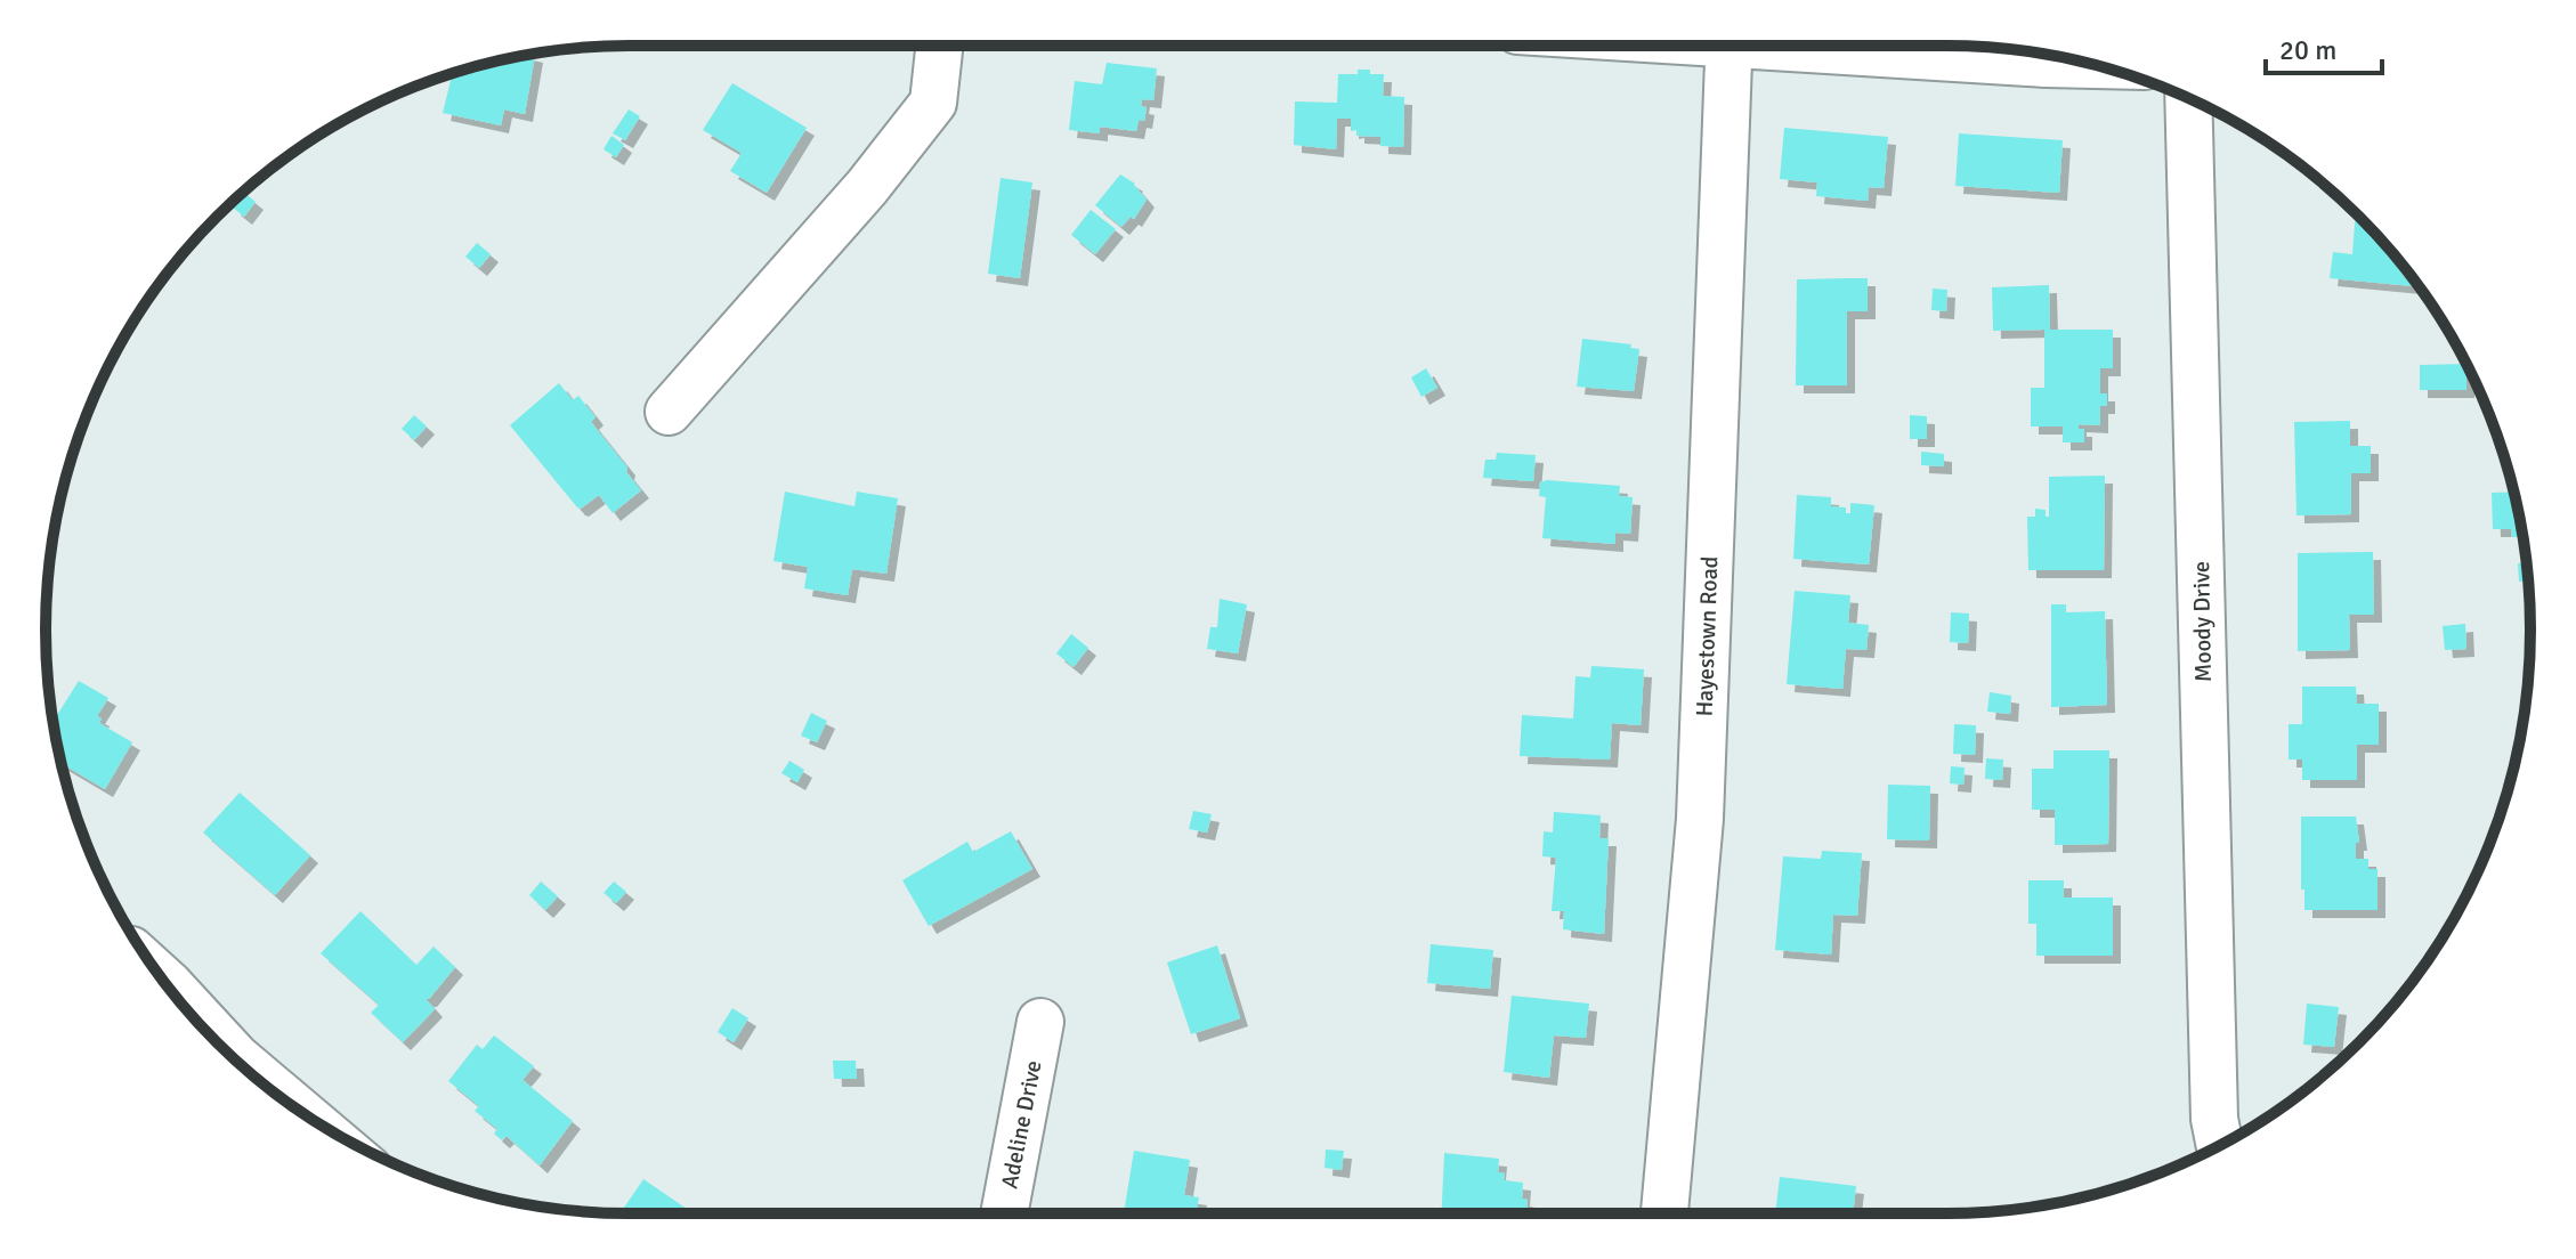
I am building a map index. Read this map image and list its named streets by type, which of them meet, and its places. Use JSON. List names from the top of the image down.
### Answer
{
  "streets": {
    "street": ["Moody Drive", "Hayestown Road", "Adeline Drive"]
  },
  "scale_bar": "20 m"
}
